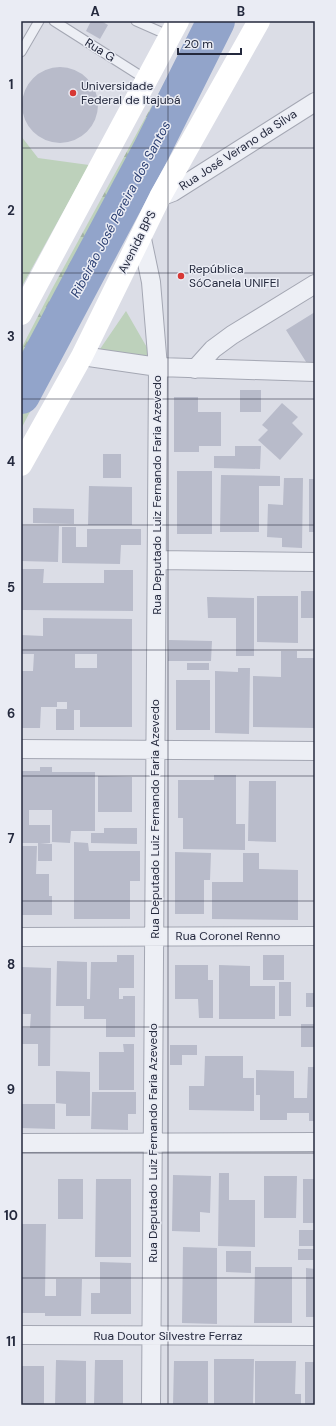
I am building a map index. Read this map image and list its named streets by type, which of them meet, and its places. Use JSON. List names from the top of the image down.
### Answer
{
  "streets": {
    "main road": ["Avenida BPS"],
    "street": [
      "Rua José Verano da Silva",
      "Rua Deputado Luiz Fernando Faria Azevedo",
      "Rua Coronel Renno",
      "Rua Doutor Silvestre Ferraz"
    ],
    "lane": ["Rua G"]
  },
  "crossings": [
    ["Rua José Verano da Silva", "Avenida BPS"],
    ["Avenida BPS", "Rua Deputado Luiz Fernando Faria Azevedo"],
    ["Rua Deputado Luiz Fernando Faria Azevedo", "Rua Coronel Renno"],
    ["Rua Deputado Luiz Fernando Faria Azevedo", "Rua Doutor Silvestre Ferraz"]
  ],
  "water": ["Ribeirão José Pereira dos Santos"],
  "places": ["Universidade Federal de Itajubá", "República SóCanela UNIFEI"],
  "scale_bar": "20 m",
  "grid": {
    "columns": ["A", "B"],
    "rows": [
      "1",
      "2",
      "3",
      "4",
      "5",
      "6",
      "7",
      "8",
      "9",
      "10",
      "11"
    ]
  }
}
